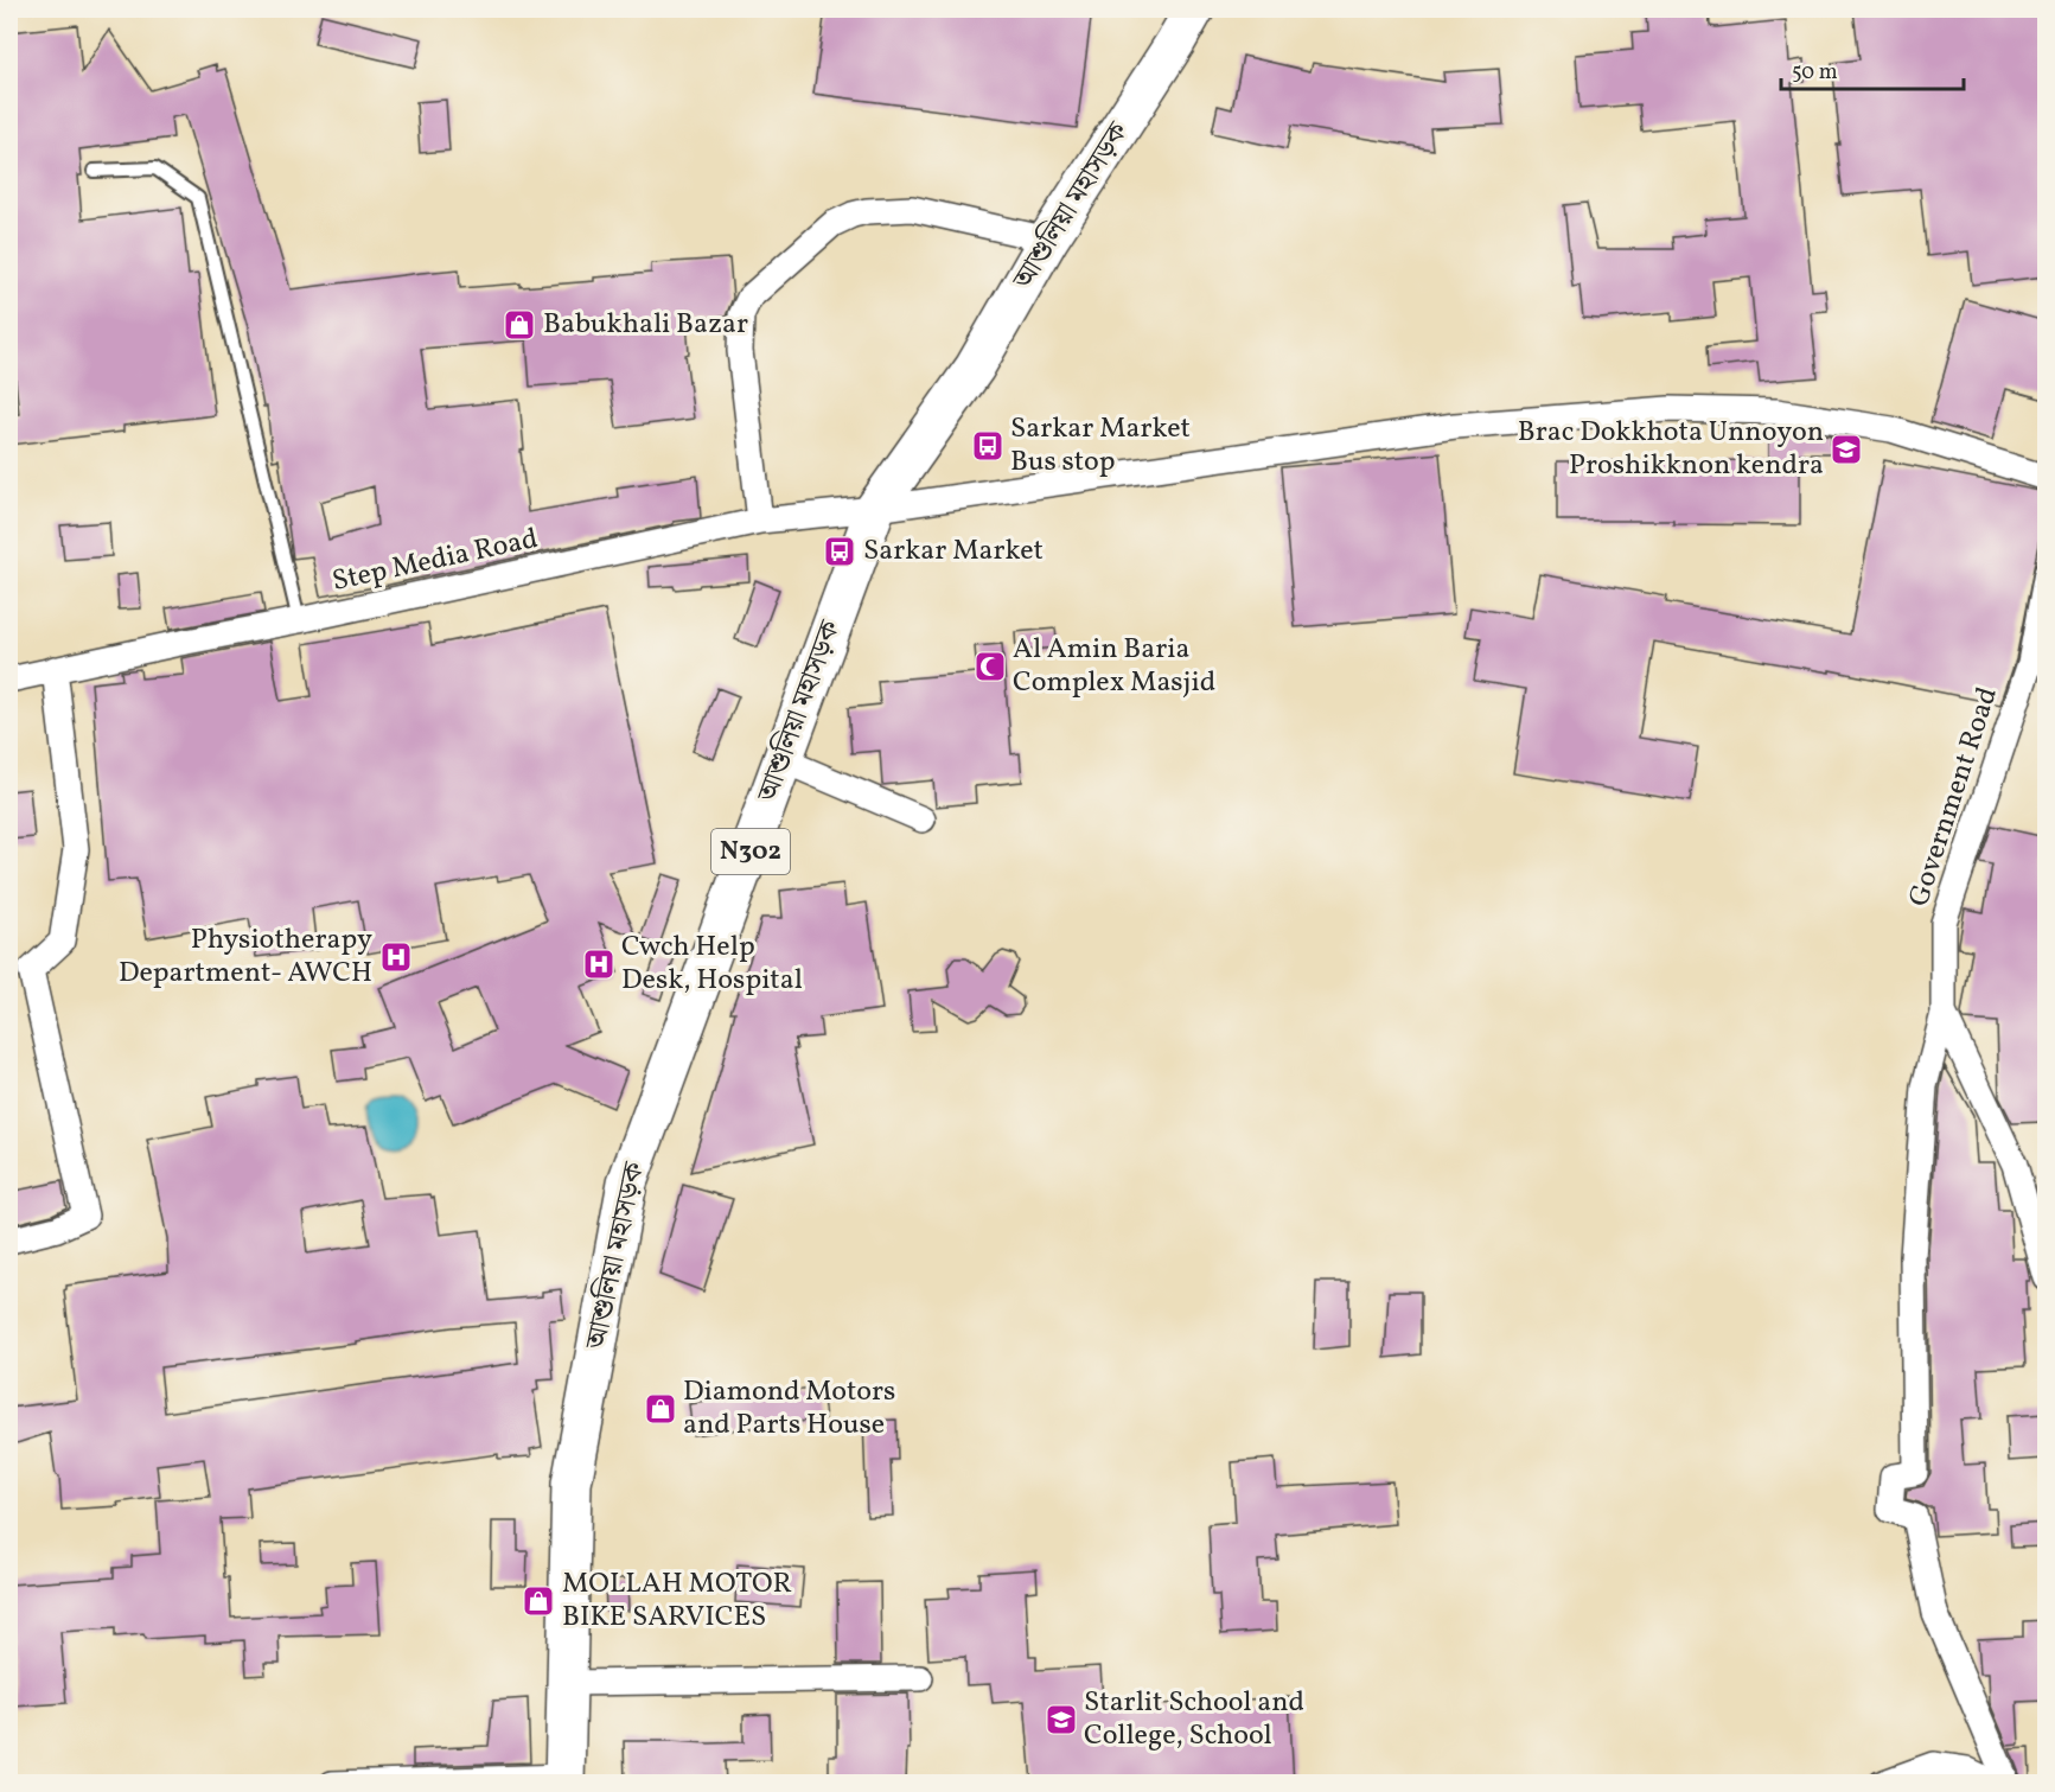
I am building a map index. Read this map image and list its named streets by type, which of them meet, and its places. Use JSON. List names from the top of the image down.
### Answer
{
  "streets": {
    "highway": ["আশুলিয়া মহাসড়ক", "N302"],
    "street": ["Step Media Road", "Government Road"]
  },
  "crossings": [
    ["আশুলিয়া মহাসড়ক", "Step Media Road"]
  ],
  "places": {
    "shop": ["Babukhali Bazar", "Diamond Motors and Parts House", "MOLLAH MOTOR BIKE SARVICES"],
    "bus stop": ["Sarkar Market Bus stop", "Sarkar Market"],
    "school or university": ["Brac Dokkhota Unnoyon Proshikknon kendra", "Starlit School and College, School"],
    "mosque": ["Al Amin Baria Complex Masjid"],
    "hospital": ["Physiotherapy Department- AWCH", "Cwch Help Desk, Hospital"]
  },
  "scale_bar": "50 m"
}
